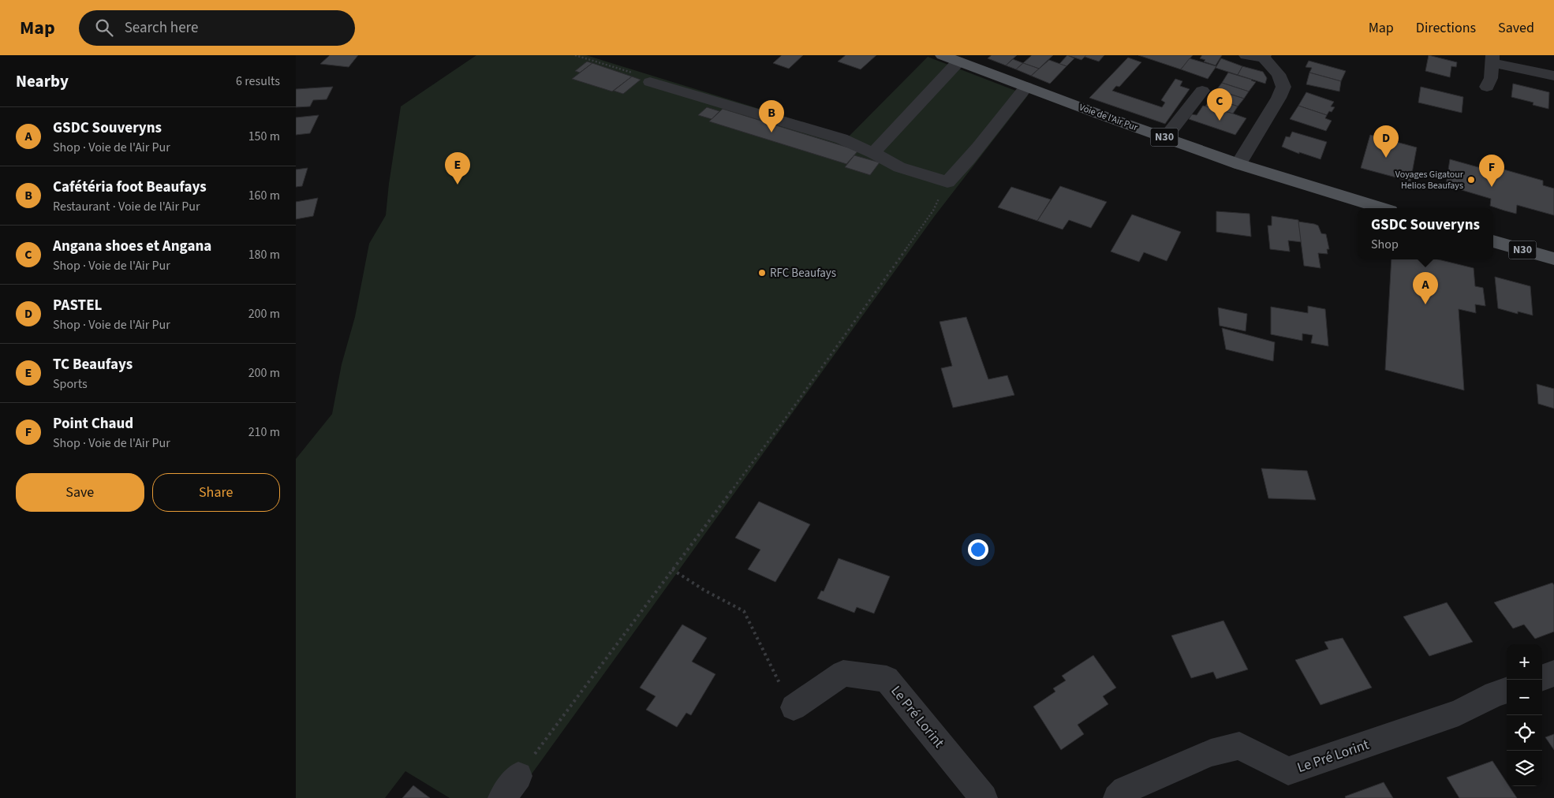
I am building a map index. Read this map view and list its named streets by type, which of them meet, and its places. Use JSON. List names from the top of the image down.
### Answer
{
  "streets": {
    "main road": ["Voie de l'Air Pur", "N30"],
    "street": ["Le Pré Lorint"]
  },
  "places": ["Voyages Gigatour Helios Beaufays", "RFC Beaufays"],
  "page": {
    "header": "Map",
    "search": "Search here",
    "nav": ["Map", "Directions", "Saved"],
    "heading": ["Nearby", "6 results"],
    "pins": [
      "C",
      "B",
      "D",
      "E",
      "F",
      "A"
    ],
    "list": [
      {
        "mark": "A",
        "name": "GSDC Souveryns",
        "note": "Shop · Voie de l'Air Pur",
        "value": "150 m"
      },
      {
        "mark": "B",
        "name": "Cafétéria foot Beaufays",
        "note": "Restaurant · Voie de l'Air Pur",
        "value": "160 m"
      },
      {
        "mark": "C",
        "name": "Angana shoes et Angana",
        "note": "Shop · Voie de l'Air Pur",
        "value": "180 m"
      },
      {
        "mark": "D",
        "name": "PASTEL",
        "note": "Shop · Voie de l'Air Pur",
        "value": "200 m"
      },
      {
        "mark": "E",
        "name": "TC Beaufays",
        "note": "Sports",
        "value": "200 m"
      },
      {
        "mark": "F",
        "name": "Point Chaud",
        "note": "Shop · Voie de l'Air Pur",
        "value": "210 m"
      }
    ],
    "popup": ["GSDC Souveryns", "Shop"],
    "buttons": ["Save", "Share"],
    "map_buttons": ["+", "−"]
  }
}
